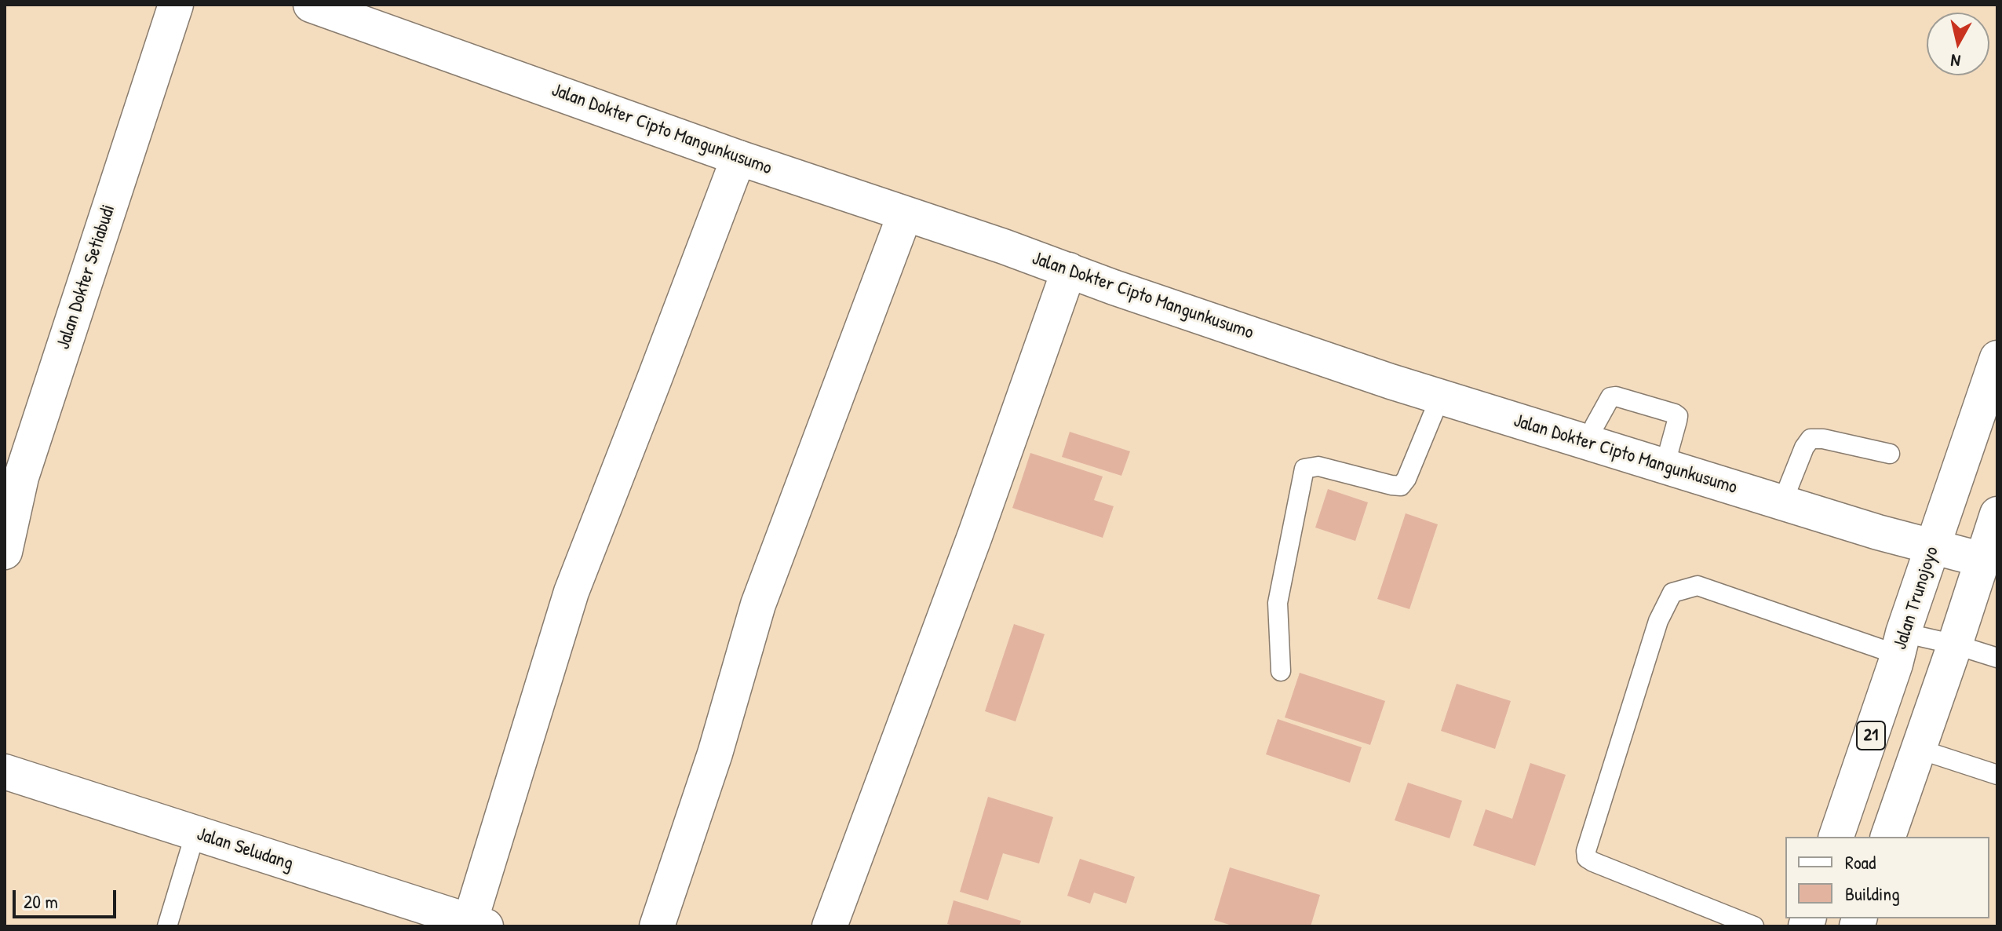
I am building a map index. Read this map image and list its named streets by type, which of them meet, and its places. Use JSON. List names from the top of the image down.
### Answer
{
  "streets": {
    "main road": [
      "Jalan Dokter Cipto Mangunkusumo",
      "Jalan Dokter Setiabudi",
      "Jalan Trunojoyo",
      "21",
      "Jalan Seludang"
    ]
  },
  "crossings": [
    ["Jalan Dokter Cipto Mangunkusumo", "Jalan Trunojoyo"]
  ],
  "legend": ["Road", "Building"],
  "scale_bar": "20 m",
  "north": "bottom"
}
